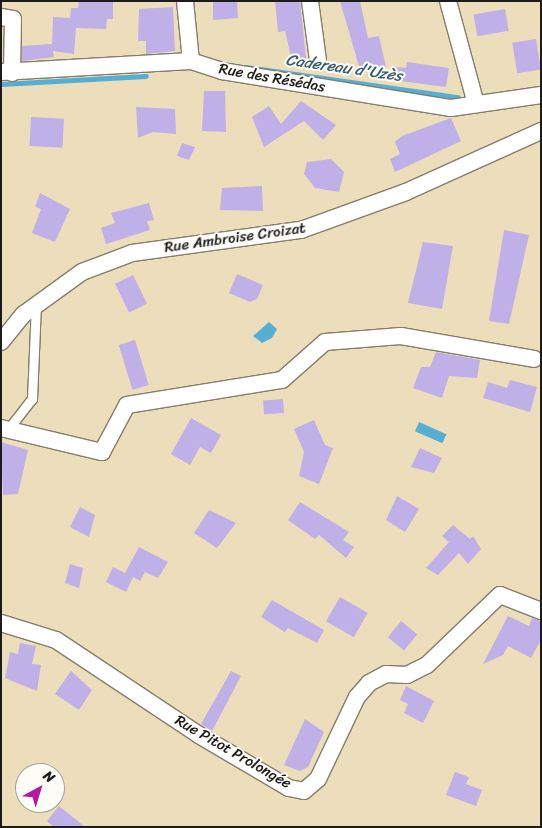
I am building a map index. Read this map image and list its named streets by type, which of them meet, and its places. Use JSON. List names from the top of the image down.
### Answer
{
  "streets": {
    "street": ["Rue des Résédas", "Rue Ambroise Croizat", "Rue Pitot Prolongée"]
  },
  "water": ["Cadereau d'Uzès"],
  "north": "top right"
}
